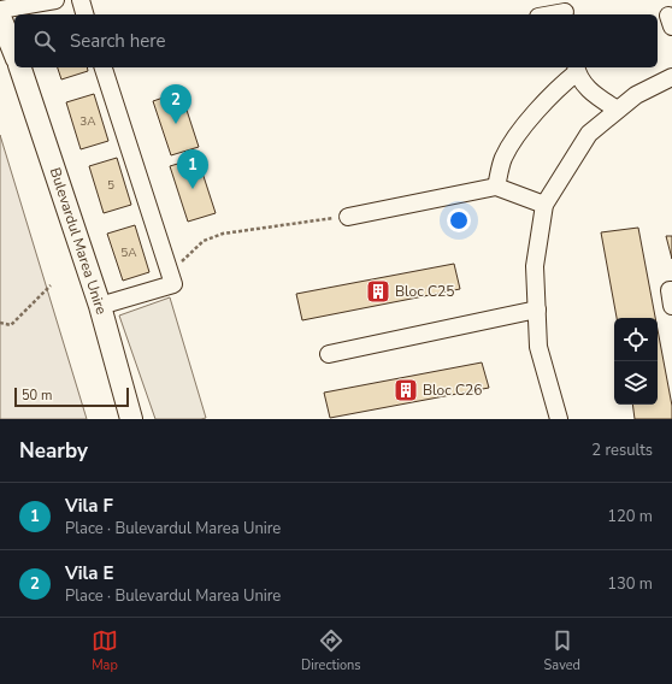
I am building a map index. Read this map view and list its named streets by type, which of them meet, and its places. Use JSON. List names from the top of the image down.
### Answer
{
  "streets": {
    "main road": ["Bulevardul Marea Unire"]
  },
  "places": {
    "building": ["Bloc C25", "Bloc C26"]
  },
  "house_numbers": ["3A", "5", "5A"],
  "scale_bar": "50 m",
  "page": {
    "search": "Search here",
    "pins": ["2", "1"],
    "scale": "50 m",
    "heading": ["Nearby", "2 results"],
    "list": [
      {
        "mark": "1",
        "name": "Vila F",
        "note": "Place · Bulevardul Marea Unire",
        "value": "120 m"
      },
      {
        "mark": "2",
        "name": "Vila E",
        "note": "Place · Bulevardul Marea Unire",
        "value": "130 m"
      }
    ],
    "nav": ["Map", "Directions", "Saved"]
  }
}
